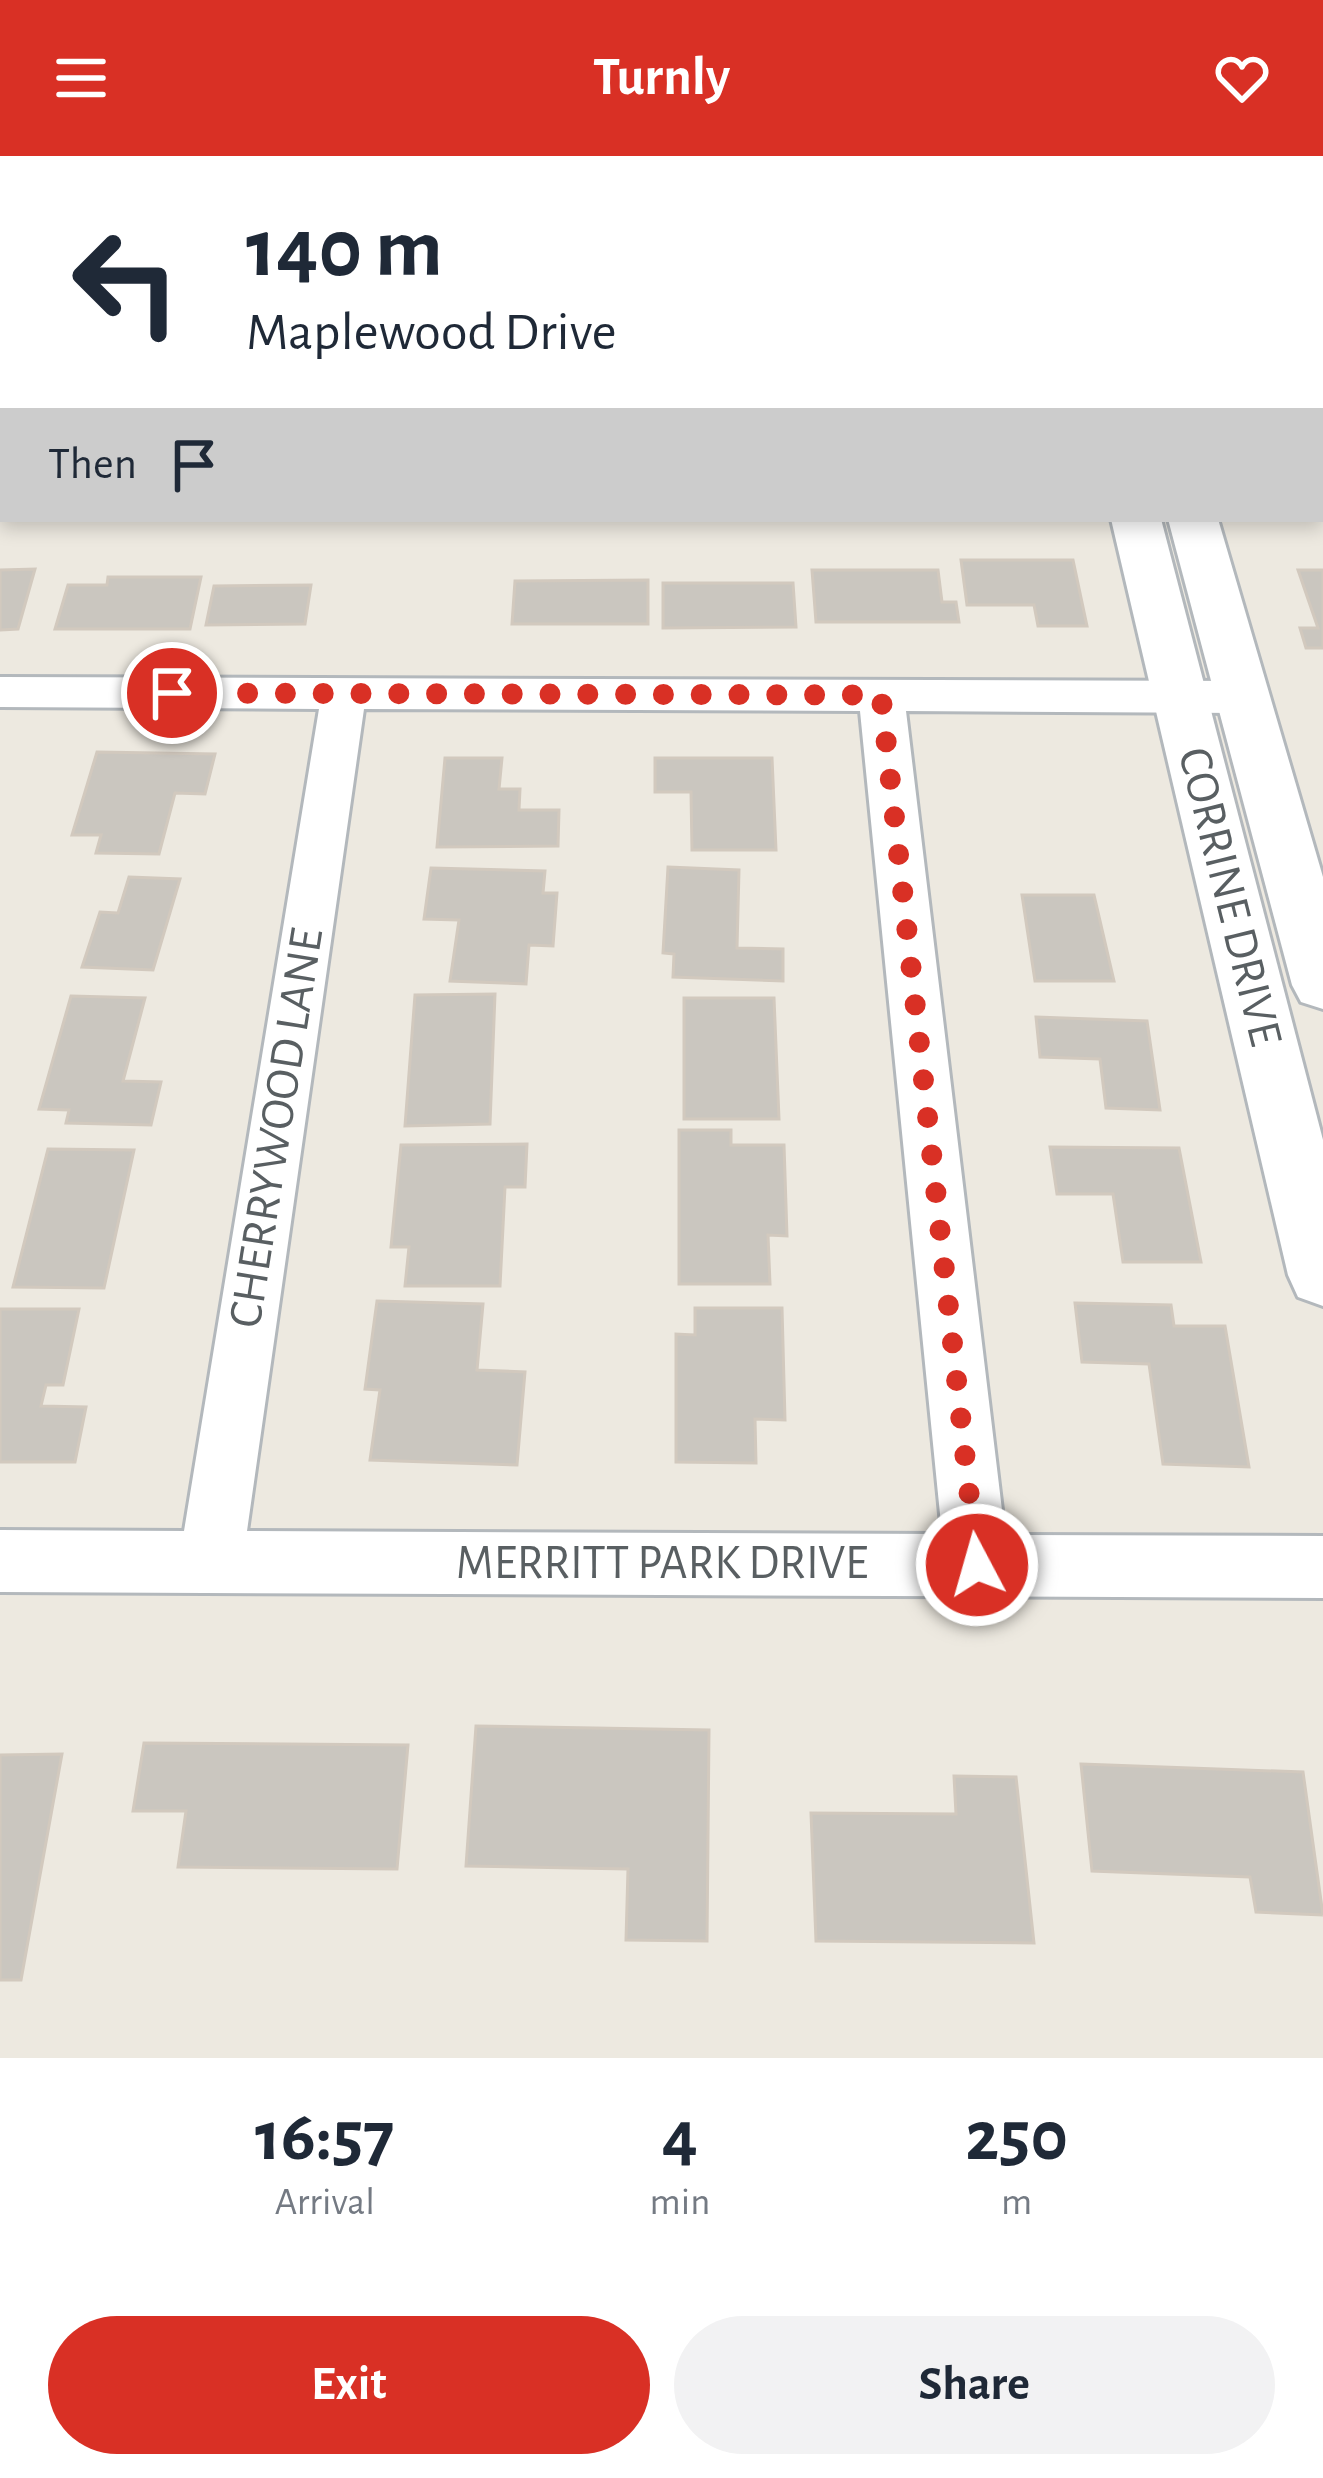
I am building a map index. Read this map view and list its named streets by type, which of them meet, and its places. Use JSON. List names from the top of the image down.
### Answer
{
  "streets": {
    "street": ["CORRINE DRIVE", "CHERRYWOOD LANE", "MERRITT PARK DRIVE"]
  },
  "crossings": [
    ["CHERRYWOOD LANE", "MERRITT PARK DRIVE"]
  ],
  "page": {
    "header": "Turnly",
    "turn": ["140 m", "Maplewood Drive"],
    "then": "Then",
    "eta": [
      "16:57",
      "Arrival",
      "4",
      "min",
      "250",
      "m"
    ],
    "buttons": ["Exit", "Share"]
  }
}
